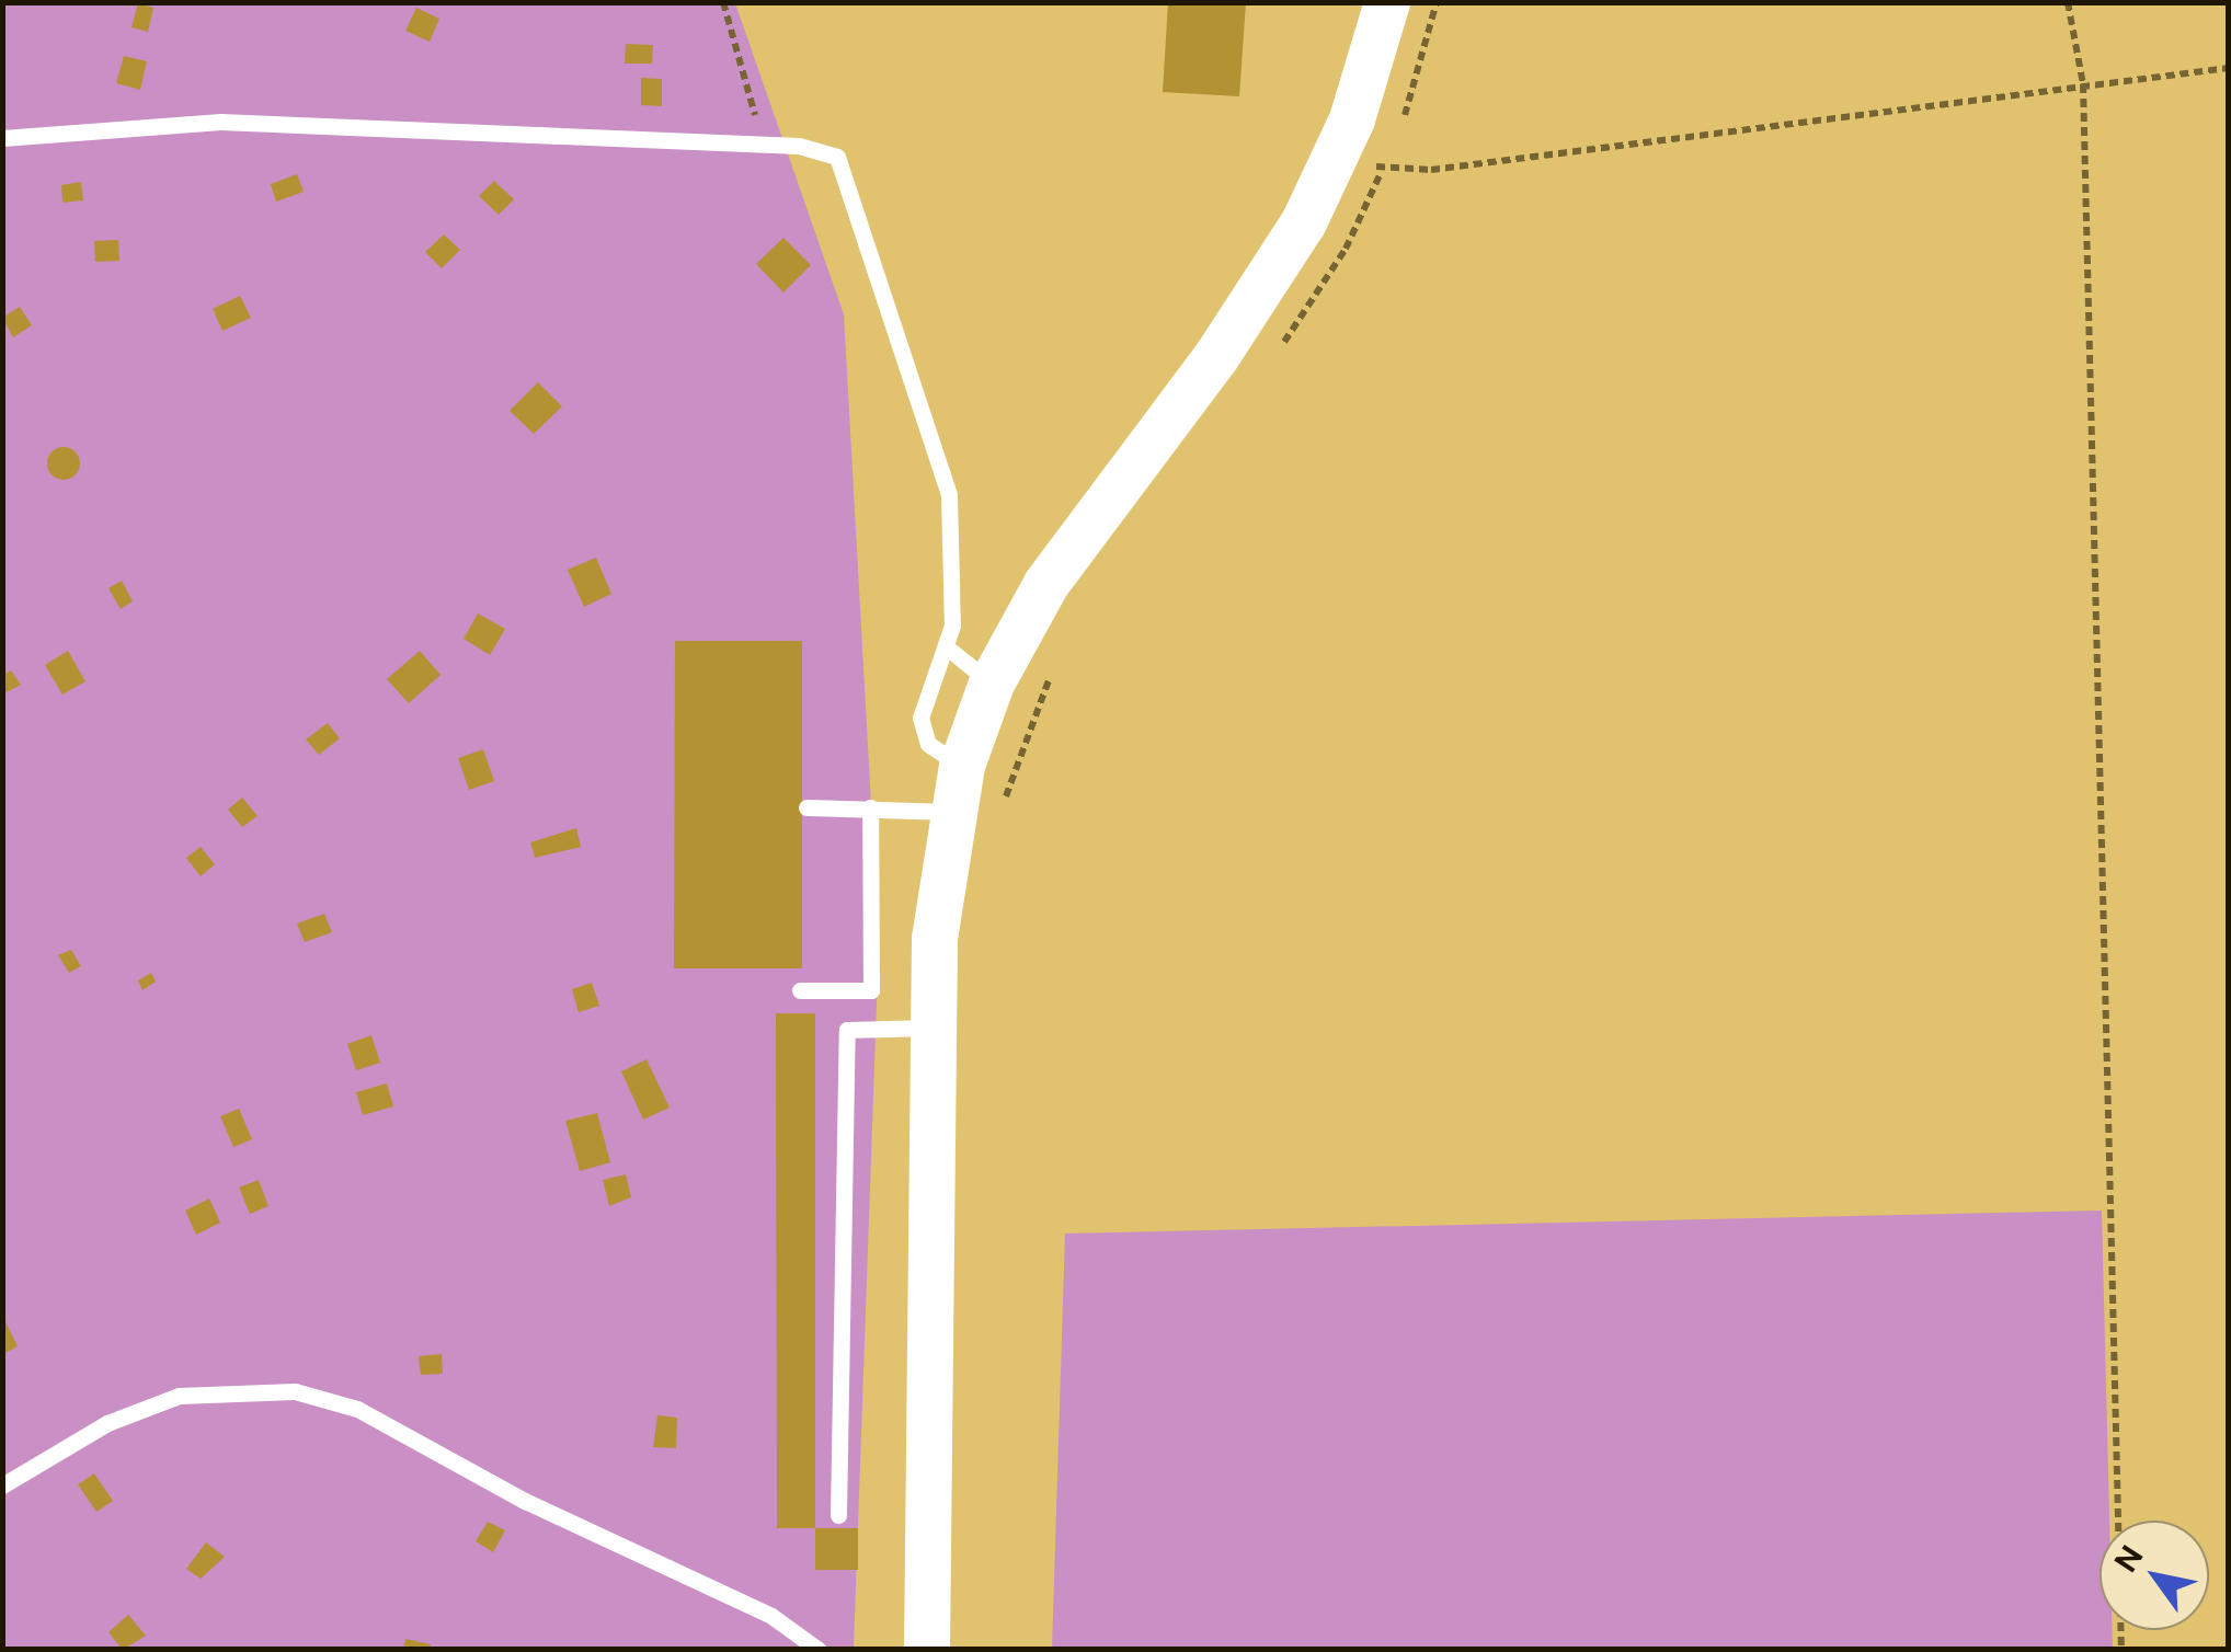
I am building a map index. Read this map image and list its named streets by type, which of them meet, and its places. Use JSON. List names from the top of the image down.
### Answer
{
  "north": "top left"
}
